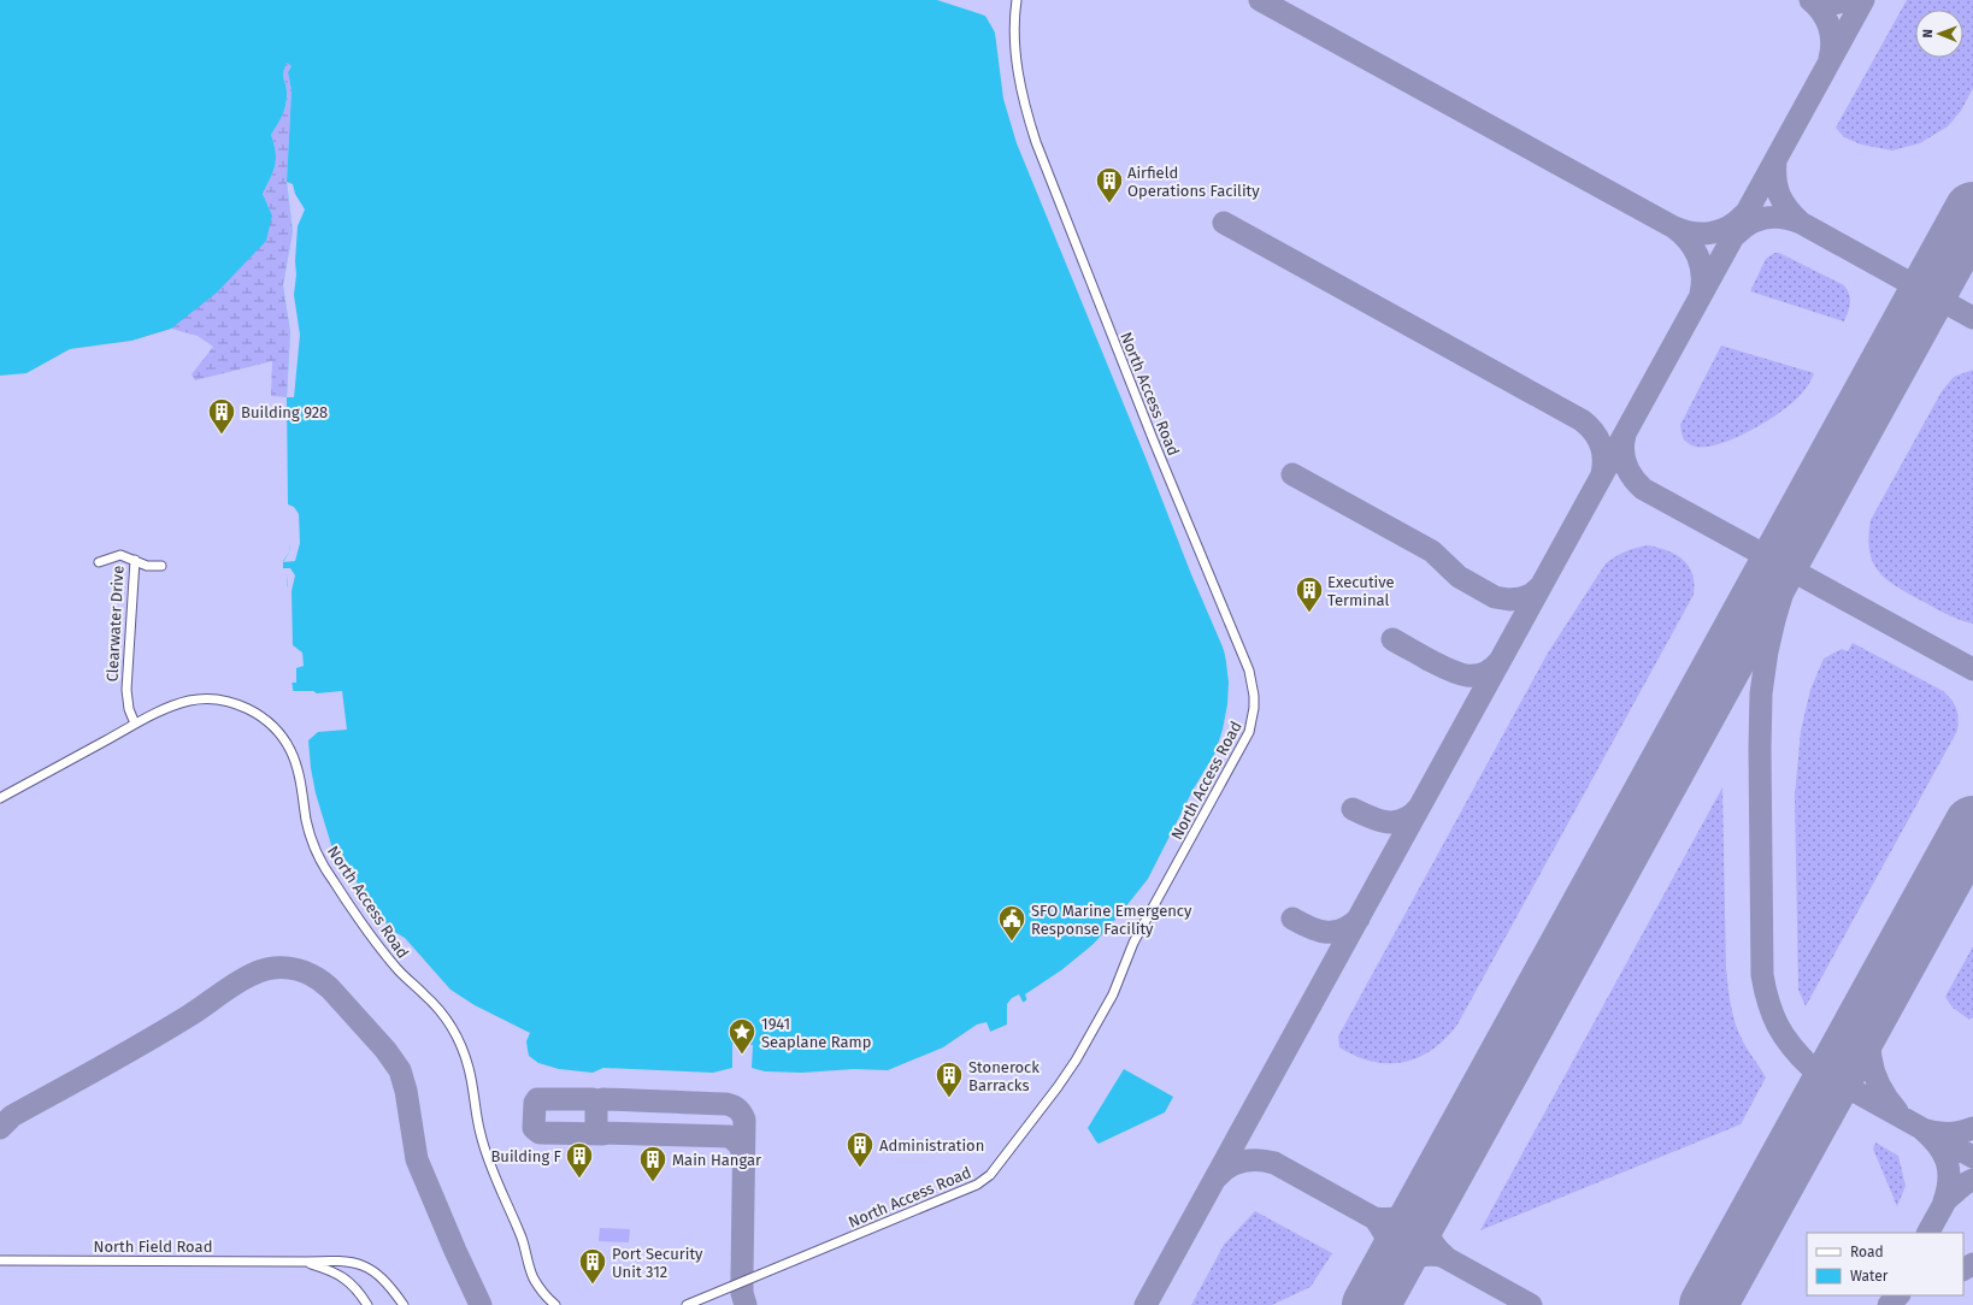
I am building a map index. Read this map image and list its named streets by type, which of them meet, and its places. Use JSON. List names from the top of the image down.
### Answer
{
  "streets": {
    "street": ["North Access Road", "Clearwater Drive", "North Field Road"]
  },
  "crossings": [
    ["North Access Road", "Clearwater Drive"]
  ],
  "places": {
    "building": [
      "Airfield Operations Facility",
      "Building 928",
      "Executive Terminal",
      "Stonerock Barracks",
      "Administration",
      "Building F",
      "Main Hangar",
      "Port Security Unit 312"
    ],
    "public building": ["SFO Marine Emergency Response Facility"],
    "place": ["1941 Seaplane Ramp"]
  },
  "legend": ["Road", "Water"],
  "north": "left"
}
